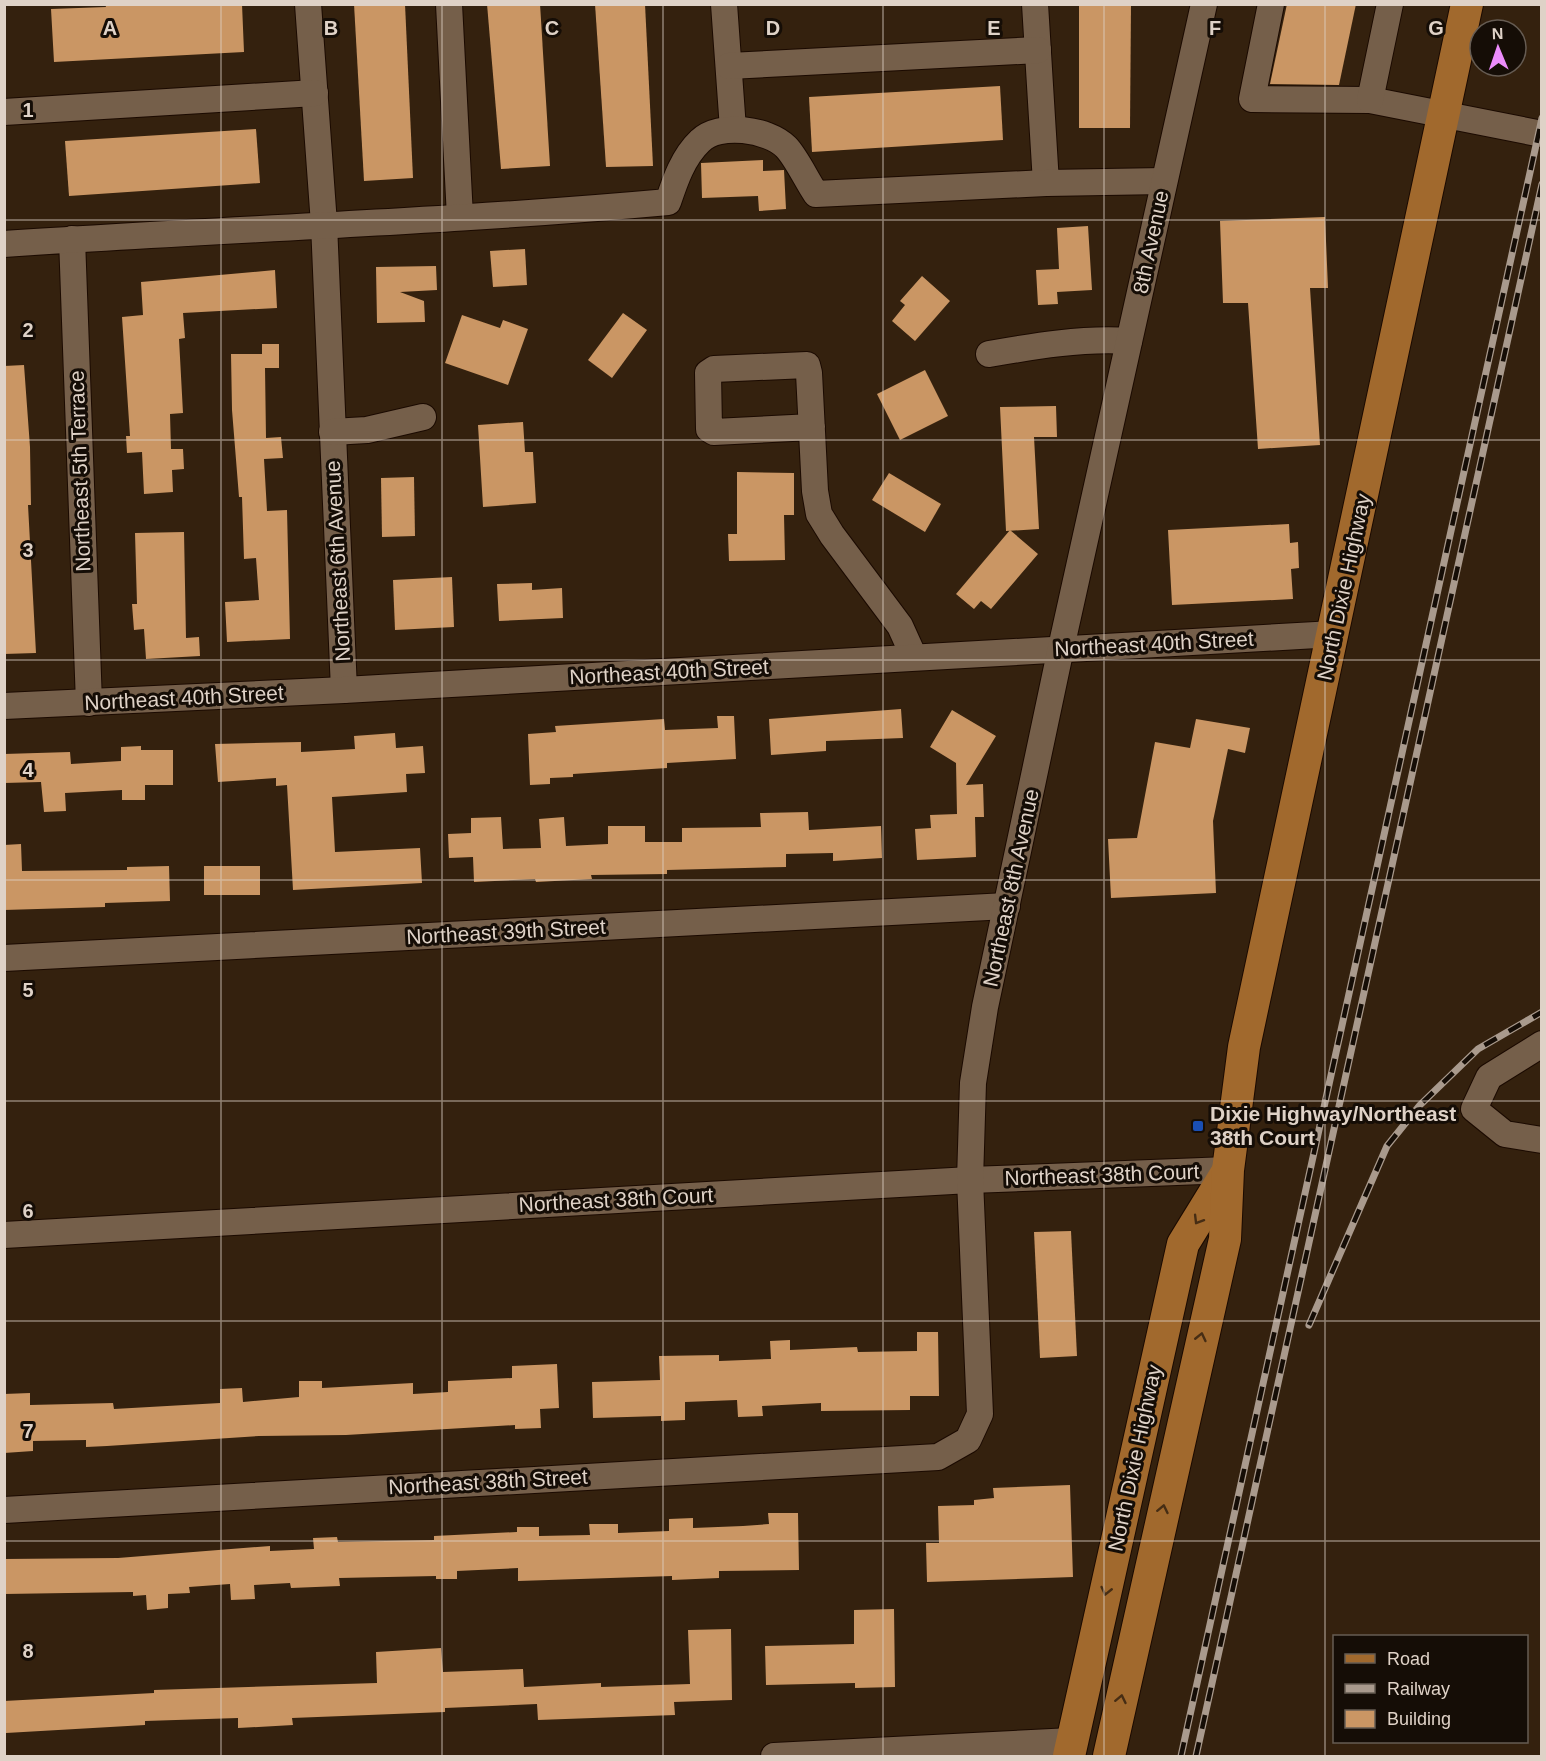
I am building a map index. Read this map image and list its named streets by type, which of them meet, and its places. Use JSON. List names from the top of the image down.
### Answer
{
  "streets": {
    "main road": ["North Dixie Highway"],
    "street": [
      "8th Avenue",
      "Northeast 5th Terrace",
      "Northeast 6th Avenue",
      "Northeast 40th Street",
      "Northeast 8th Avenue",
      "Northeast 39th Street",
      "Northeast 38th Court",
      "Northeast 38th Street"
    ]
  },
  "crossings": [
    ["8th Avenue", "Northeast 8th Avenue"],
    ["Northeast 5th Terrace", "Northeast 40th Street"],
    ["Northeast 6th Avenue", "Northeast 40th Street"],
    ["North Dixie Highway", "Northeast 40th Street"],
    ["North Dixie Highway", "Northeast 38th Court"],
    ["Northeast 40th Street", "Northeast 8th Avenue"],
    ["Northeast 8th Avenue", "Northeast 39th Street"],
    ["Northeast 8th Avenue", "Northeast 38th Court"],
    ["Northeast 8th Avenue", "Northeast 38th Street"]
  ],
  "places": {
    "transit": ["Dixie Highway/Northeast 38th Court"]
  },
  "legend": ["Road", "Railway", "Building"],
  "north": "top",
  "grid": {
    "columns": [
      "A",
      "B",
      "C",
      "D",
      "E",
      "F",
      "G"
    ],
    "rows": [
      "1",
      "2",
      "3",
      "4",
      "5",
      "6",
      "7",
      "8"
    ]
  }
}
